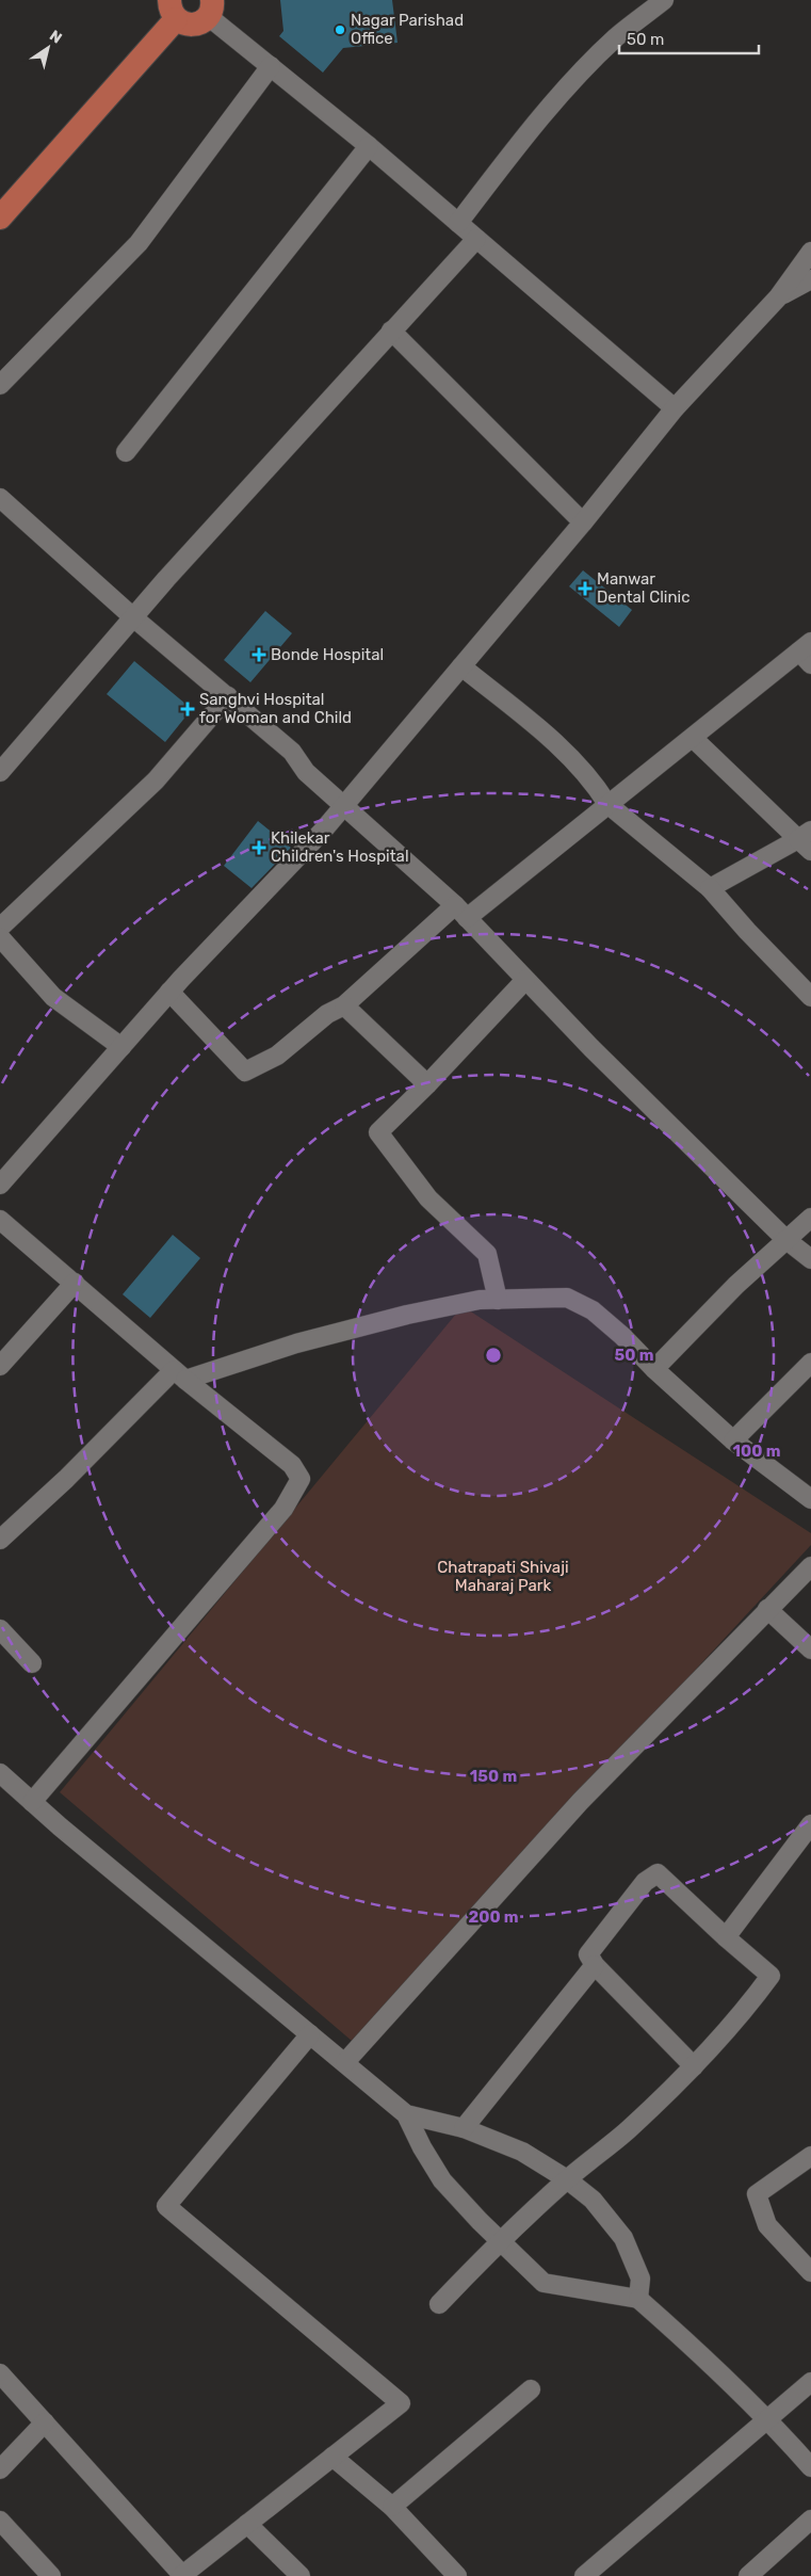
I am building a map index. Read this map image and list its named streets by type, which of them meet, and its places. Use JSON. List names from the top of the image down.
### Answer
{
  "parks": ["Chatrapati Shivaji Maharaj Park"],
  "places": {
    "other": ["Nagar Parishad Office"],
    "health": [
      "Manwar Dental Clinic",
      "Bonde Hospital",
      "Sanghvi Hospital for Woman and Child",
      "Khilekar Children's Hospital"
    ]
  },
  "scale_bar": "50 m",
  "north": "top right",
  "rings": [
    "50 m",
    "100 m",
    "150 m",
    "200 m"
  ]
}
